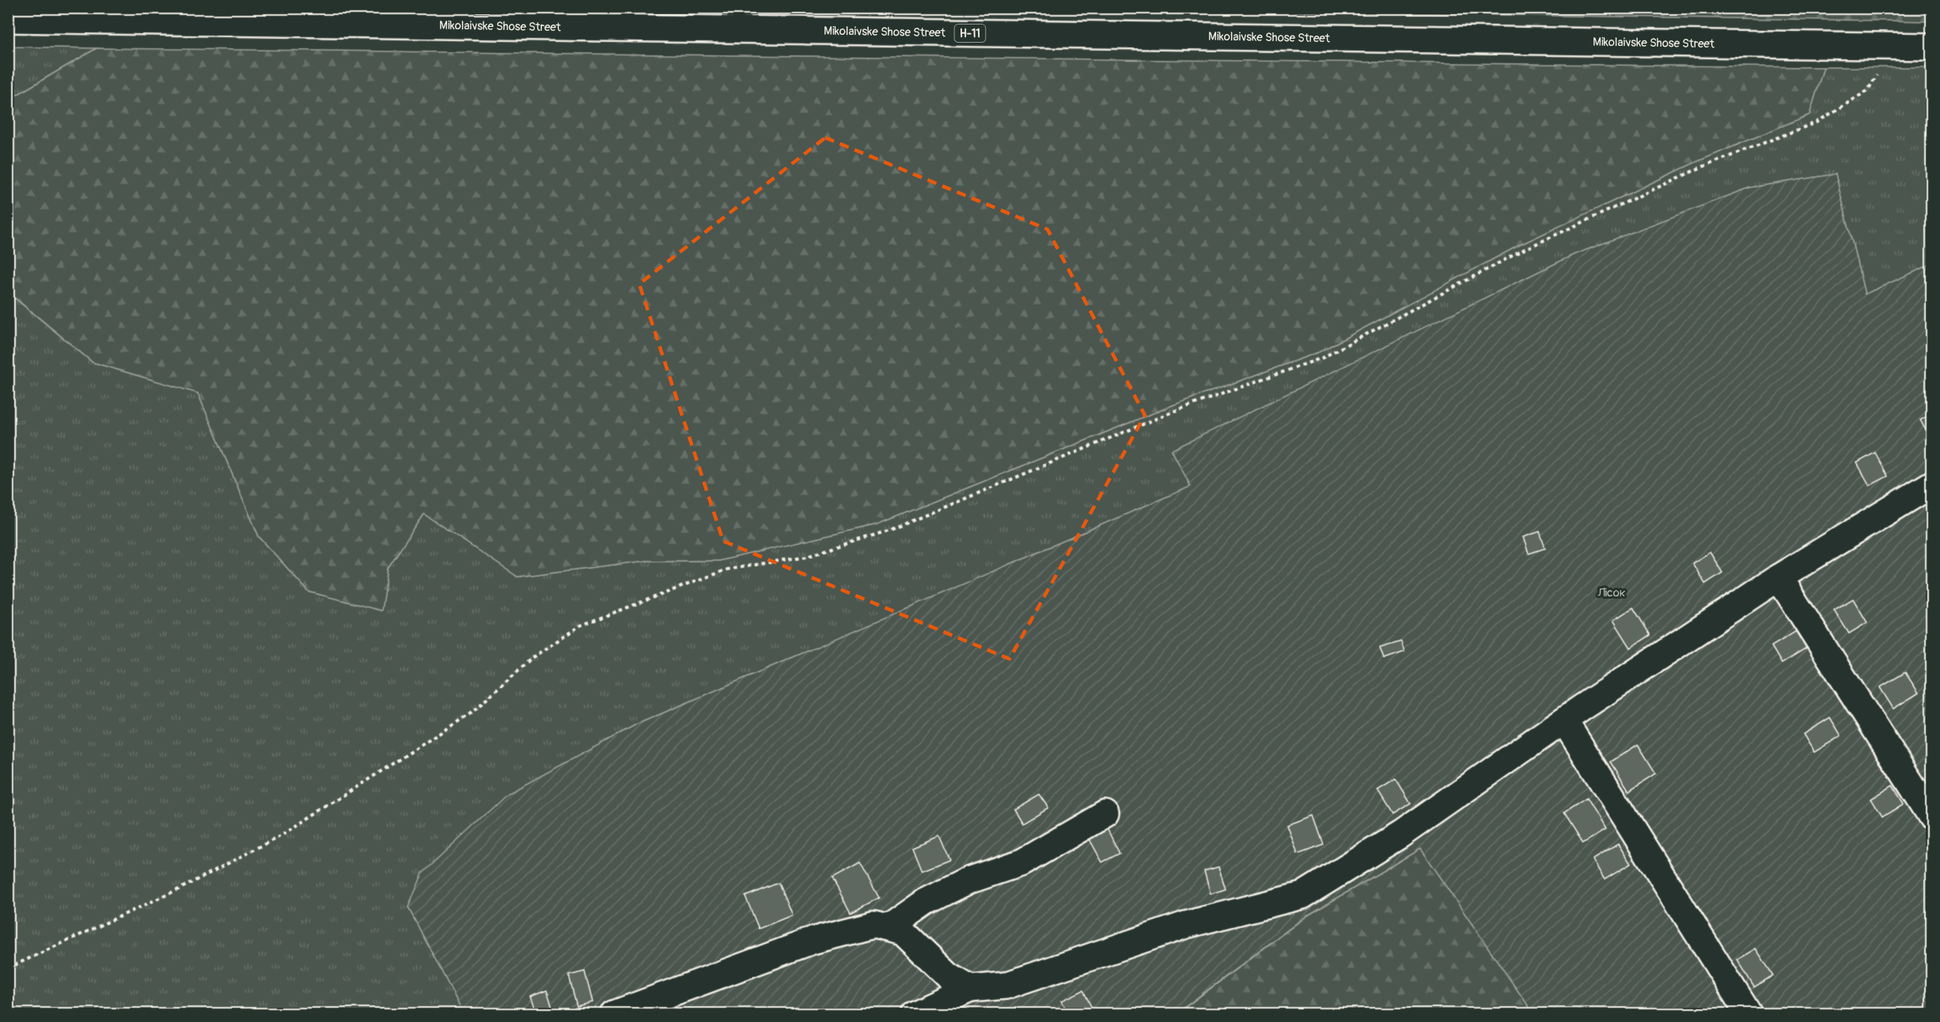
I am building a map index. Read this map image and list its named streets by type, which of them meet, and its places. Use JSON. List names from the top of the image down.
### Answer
{
  "streets": {
    "main road": ["Mikolaivske Shose Street", "Н-11"]
  },
  "parks": ["Лісок"]
}
